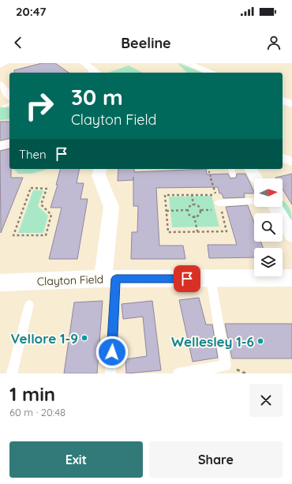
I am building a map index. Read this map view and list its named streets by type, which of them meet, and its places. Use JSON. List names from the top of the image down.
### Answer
{
  "streets": {
    "street": ["Clayton Field"]
  },
  "places": ["Vellore 1-9", "Wellesley 1-6"],
  "north": "right",
  "page": {
    "status": "20:47",
    "header": "Beeline",
    "turn": ["30 m", "Clayton Field"],
    "then": "Then",
    "heading": ["1 min", "60 m · 20:48"],
    "buttons": ["Exit", "Share"]
  }
}
